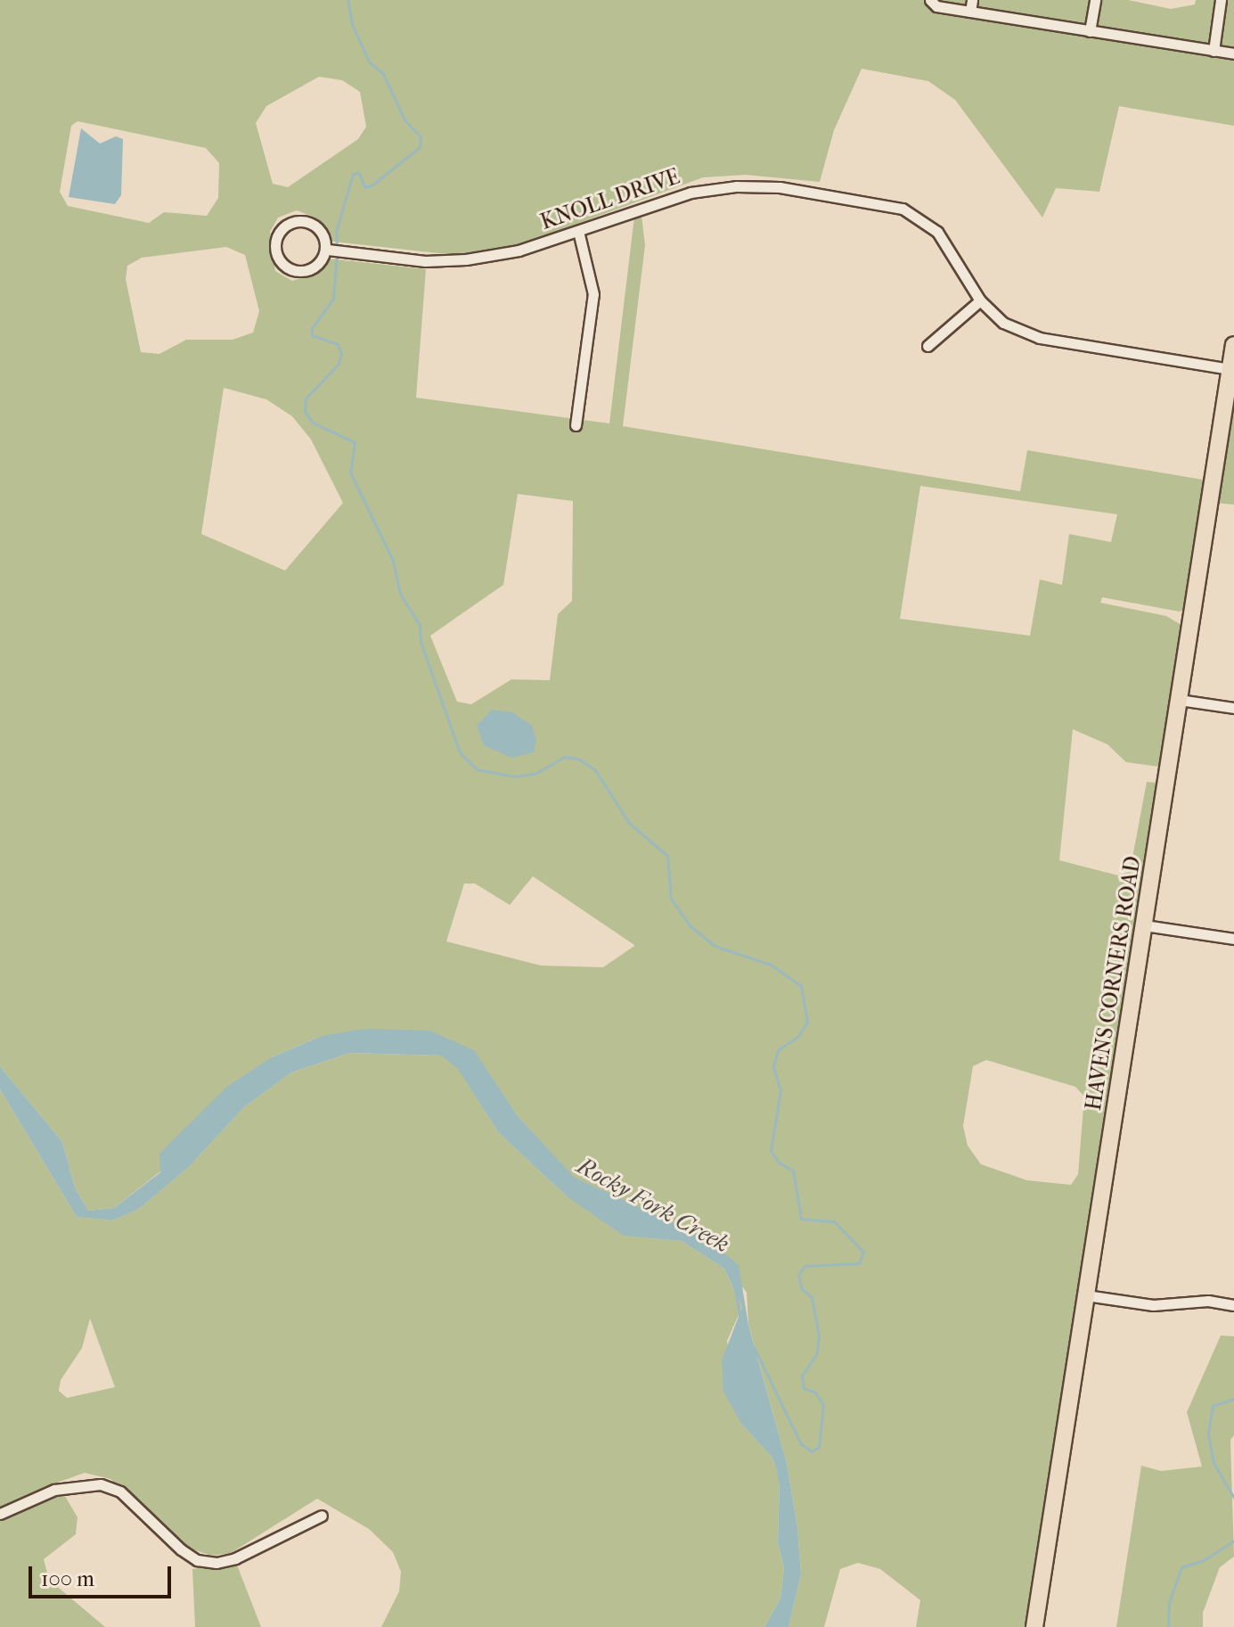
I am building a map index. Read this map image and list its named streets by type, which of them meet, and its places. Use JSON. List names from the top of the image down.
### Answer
{
  "streets": {
    "main road": ["HAVENS CORNERS ROAD"],
    "street": ["KNOLL DRIVE"]
  },
  "crossings": [
    ["KNOLL DRIVE", "HAVENS CORNERS ROAD"]
  ],
  "water": ["Rocky Fork Creek"],
  "scale_bar": "100 m"
}
